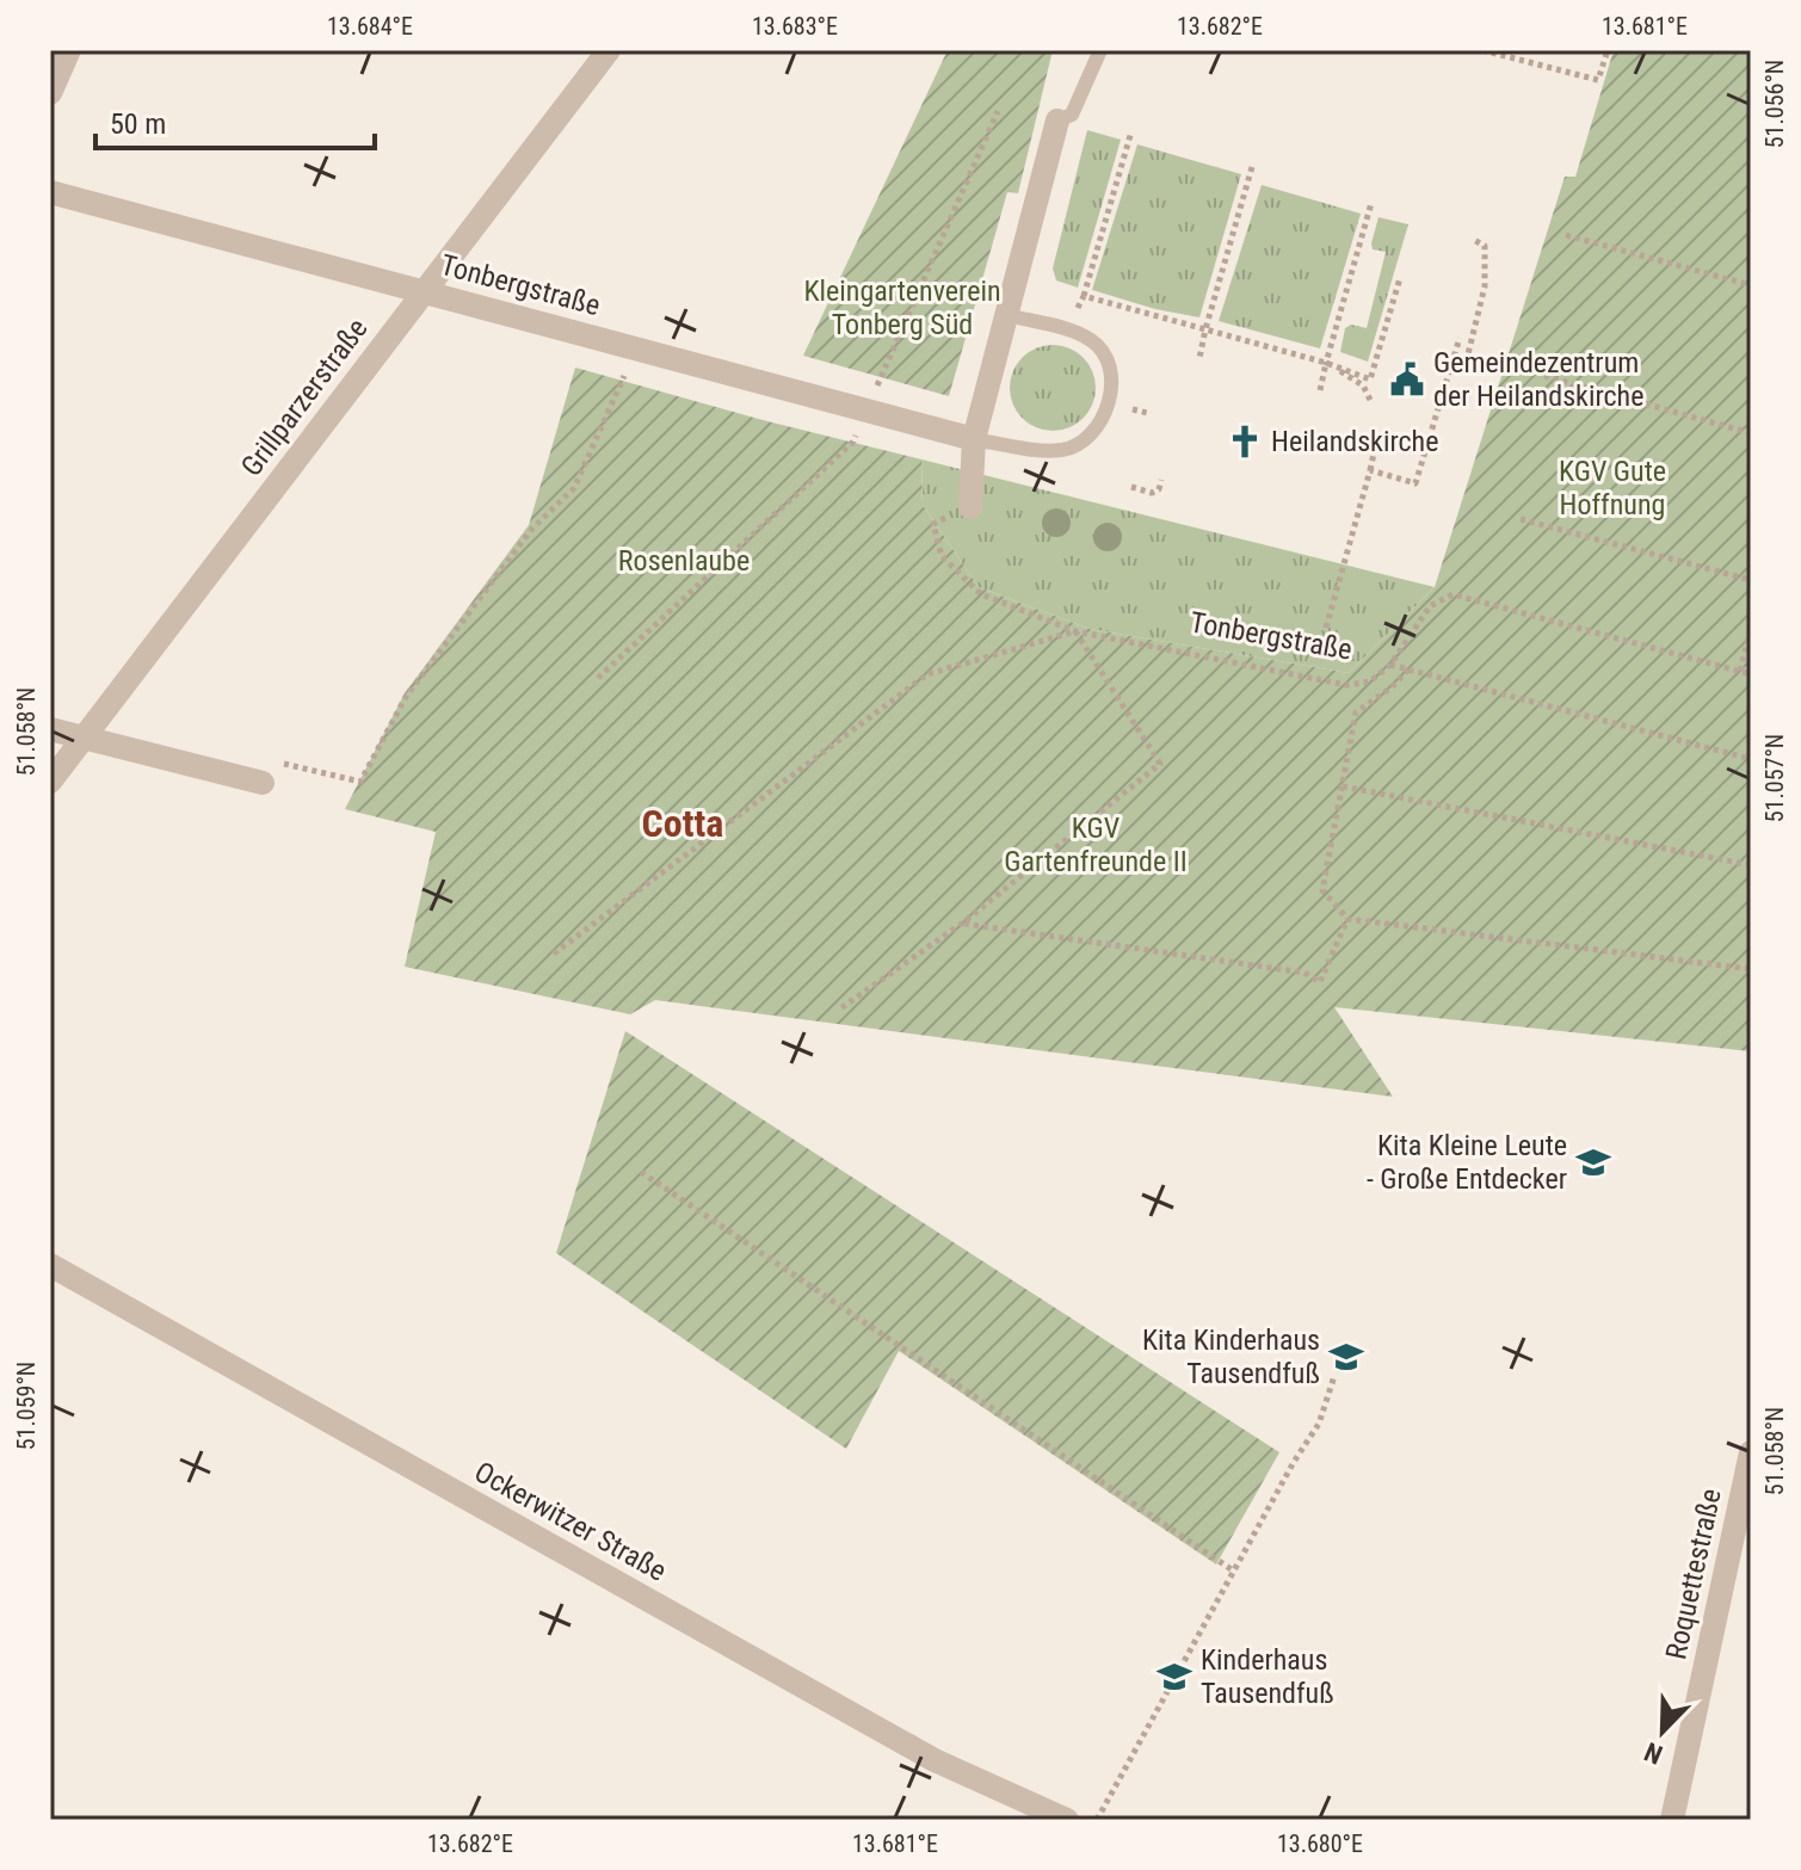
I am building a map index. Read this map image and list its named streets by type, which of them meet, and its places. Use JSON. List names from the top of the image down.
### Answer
{
  "streets": {
    "street": [
      "Tonbergstraße",
      "Grillparzerstraße",
      "Ockerwitzer Straße",
      "Roquettestraße"
    ]
  },
  "crossings": [
    ["Tonbergstraße", "Grillparzerstraße"]
  ],
  "districts": ["Cotta"],
  "parks": [
    "Kleingartenverein Tonberg Süd",
    "KGV Gute Hoffnung",
    "Rosenlaube",
    "KGV Gartenfreunde II"
  ],
  "places": {
    "public building": ["Gemeindezentrum der Heilandskirche"],
    "church": ["Heilandskirche"],
    "school or university": ["Kita Kleine Leute - Große Entdecker", "Kita Kinderhaus Tausendfuß", "Kinderhaus Tausendfuß"]
  },
  "scale_bar": "50 m",
  "north": "bottom left",
  "coordinates": [
    "13.684°E",
    "13.683°E",
    "13.682°E",
    "13.681°E",
    "51.056°N",
    "51.058°N",
    "51.057°N",
    "51.059°N",
    "13.680°E"
  ]
}
